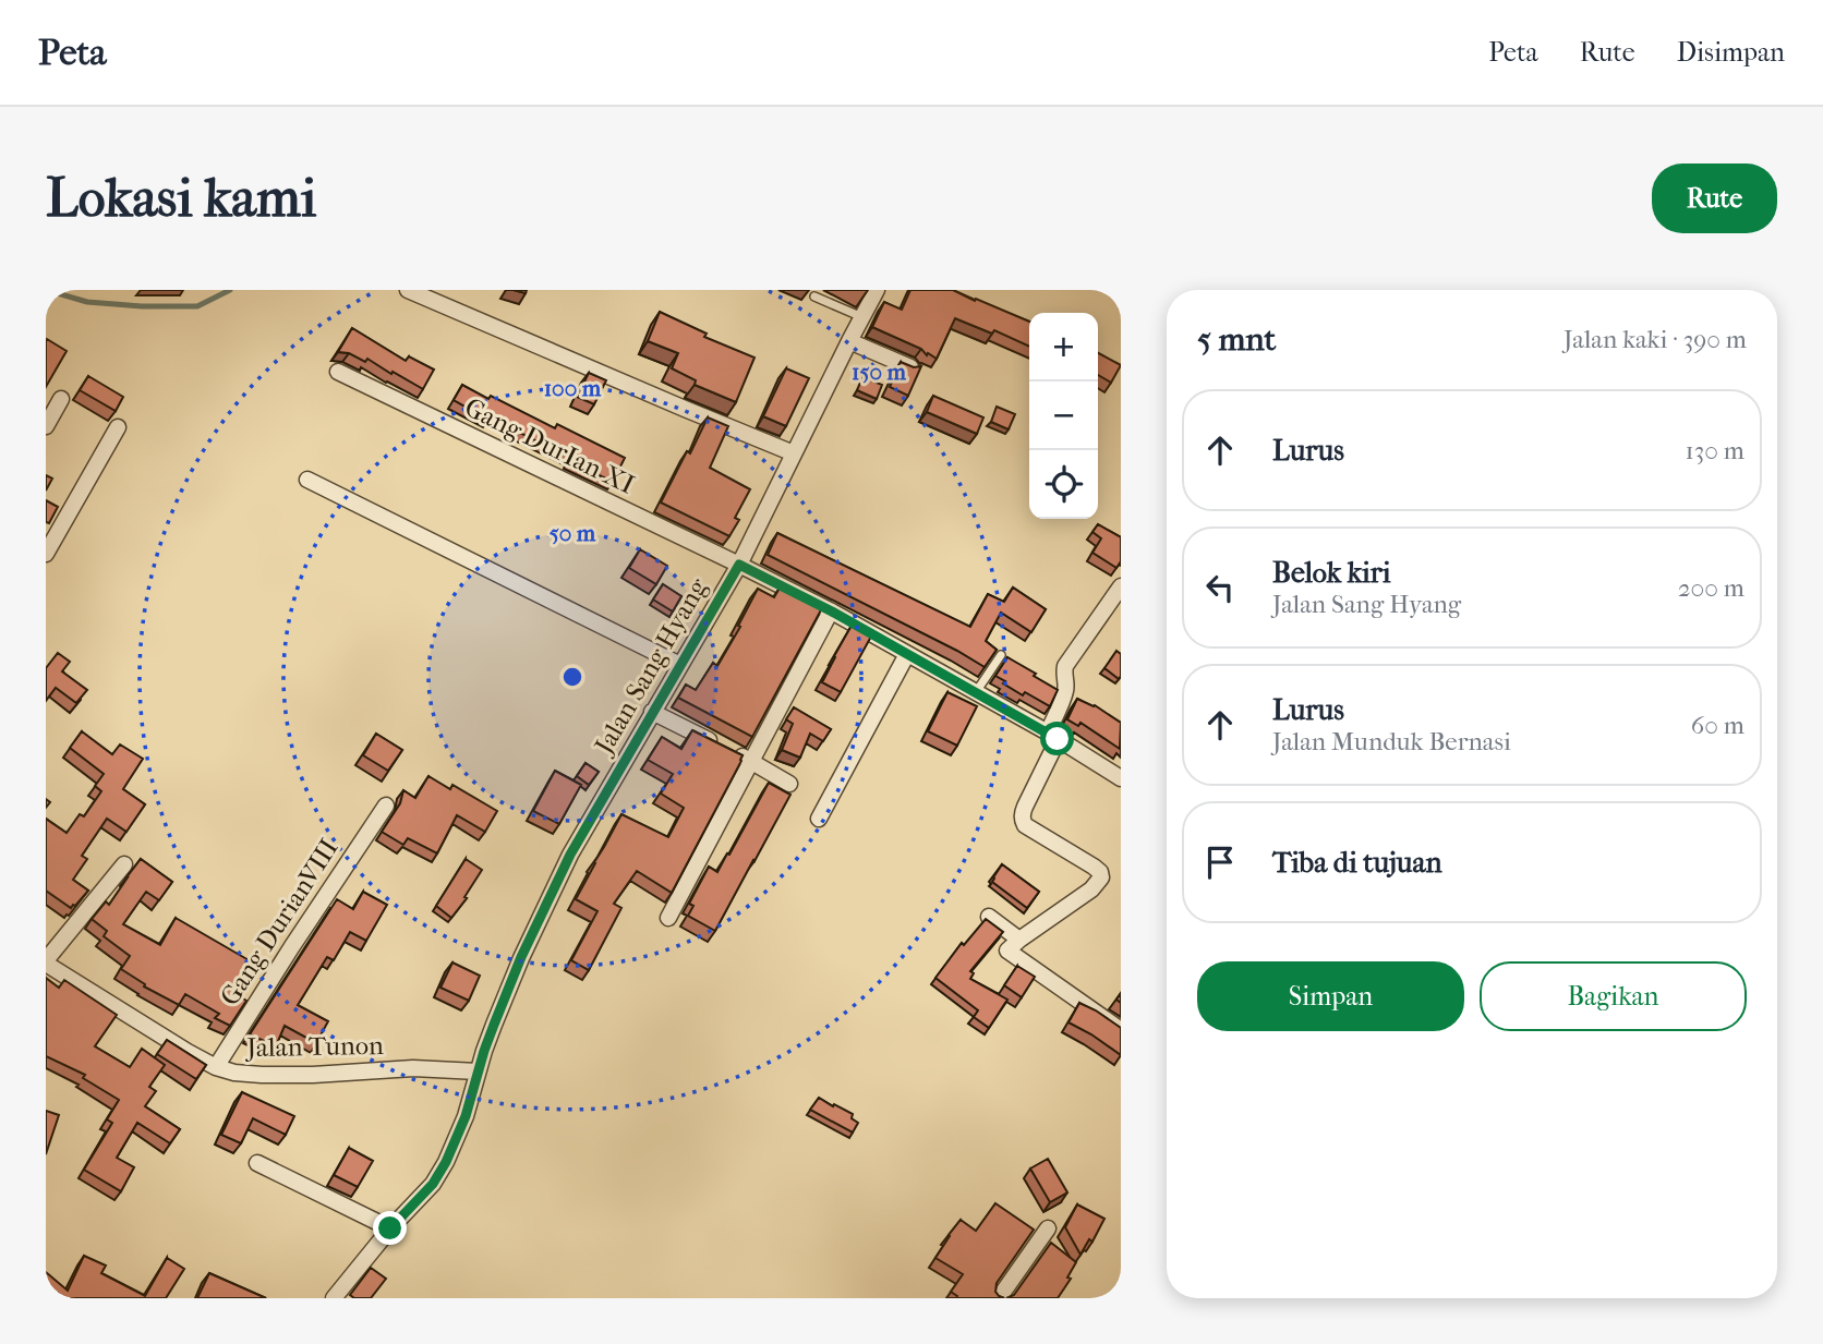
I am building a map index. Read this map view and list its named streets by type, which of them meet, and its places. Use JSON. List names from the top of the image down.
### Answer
{
  "streets": {
    "street": [
      "Gang DurIan XI",
      "Jalan Sang Hyang",
      "Gang DurianVIII",
      "Jalan Tunon"
    ]
  },
  "crossings": [
    ["Gang DurIan XI", "Jalan Sang Hyang"],
    ["Jalan Sang Hyang", "Jalan Tunon"],
    ["Gang DurianVIII", "Jalan Tunon"]
  ],
  "page": {
    "header": "Peta",
    "nav": ["Peta", "Rute", "Disimpan"],
    "buttons": [
      "Rute",
      ["Simpan", "Bagikan"]
    ],
    "title": "Lokasi kami",
    "heading": ["5 mnt", "Jalan kaki · 390 m"],
    "map_buttons": ["+", "−"],
    "list": [
      ["Lurus", "130 m"],
      ["Belok kiri", "Jalan Sang Hyang", "200 m"],
      ["Lurus", "Jalan Munduk Bernasi", "60 m"],
      "Tiba di tujuan"
    ]
  },
  "rings": ["150 m", "100 m", "50 m"]
}
